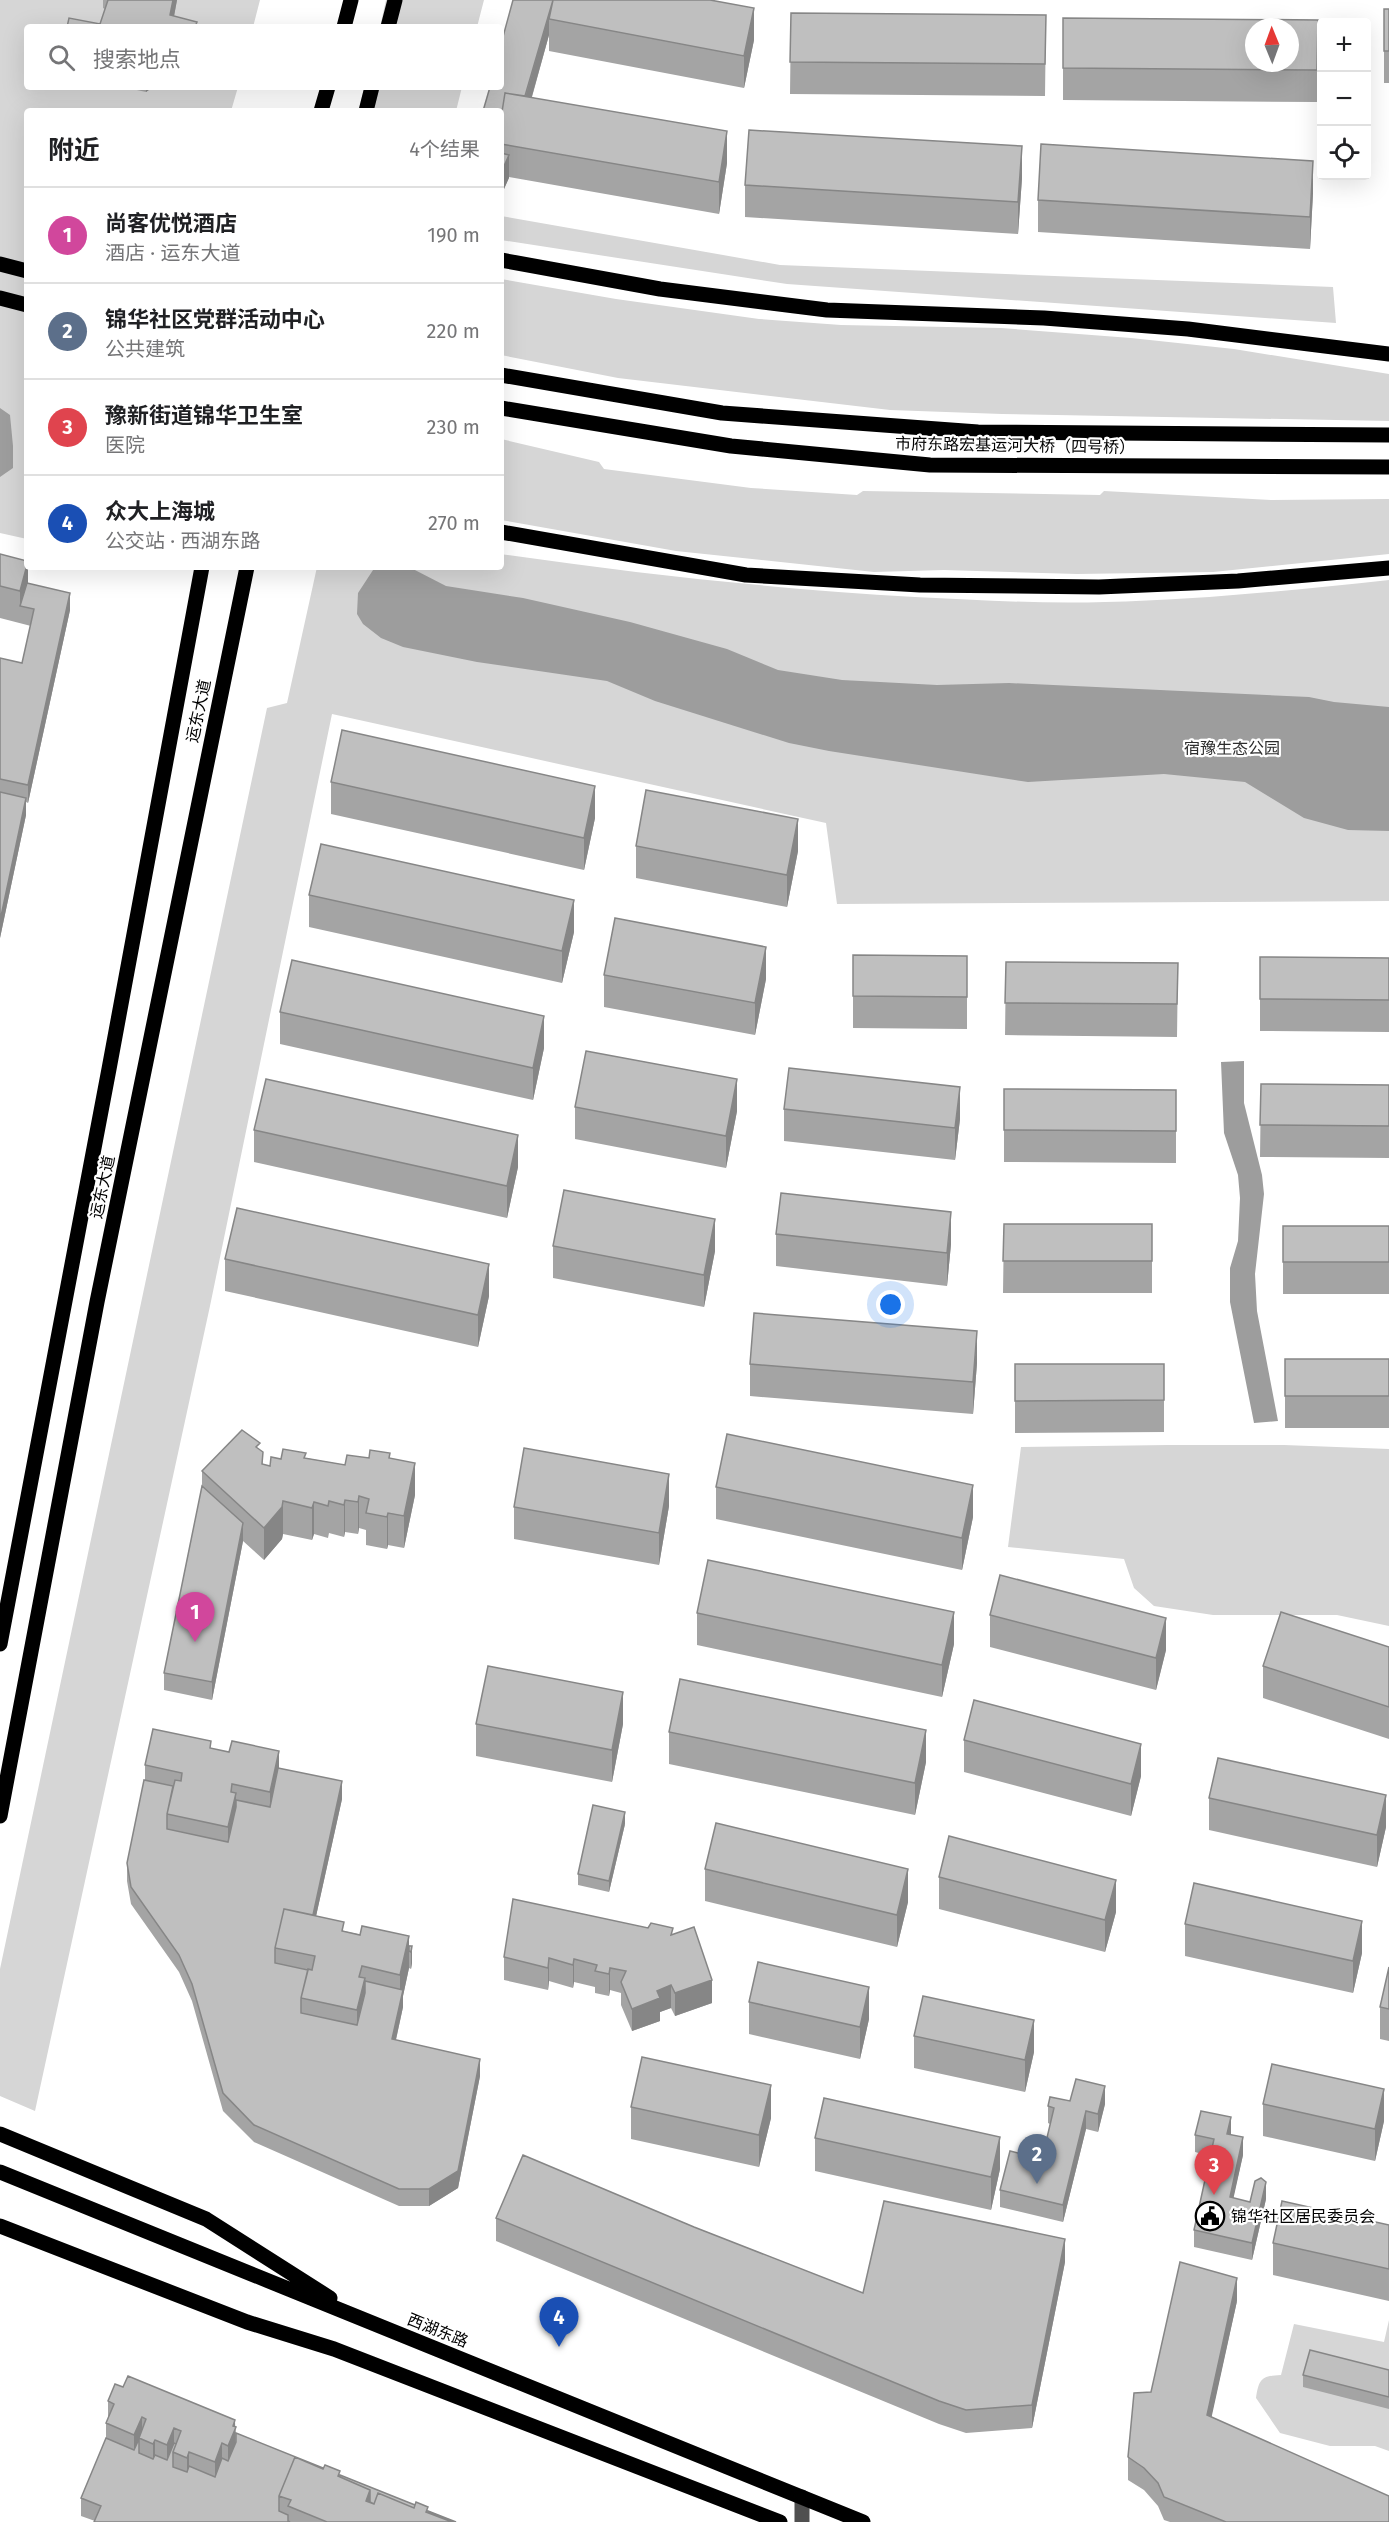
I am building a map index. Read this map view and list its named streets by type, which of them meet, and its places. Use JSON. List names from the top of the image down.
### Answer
{
  "streets": {
    "main road": ["市府东路宏基运河大桥（四号桥）", "运东大道", "西湖东路"]
  },
  "parks": ["宿豫生态公园"],
  "places": {
    "public building": ["锦华社区居民委员会"]
  },
  "north": "top",
  "page": {
    "map_buttons": ["+", "−"],
    "search": "搜索地点",
    "heading": ["附近", "4个结果"],
    "list": [
      {
        "mark": "1",
        "name": "尚客优悦酒店",
        "note": "酒店 · 运东大道",
        "value": "190 m"
      },
      {
        "mark": "2",
        "name": "锦华社区党群活动中心",
        "note": "公共建筑",
        "value": "220 m"
      },
      {
        "mark": "3",
        "name": "豫新街道锦华卫生室",
        "note": "医院",
        "value": "230 m"
      },
      {
        "mark": "4",
        "name": "众大上海城",
        "note": "公交站 · 西湖东路",
        "value": "270 m"
      }
    ],
    "pins": [
      "1",
      "2",
      "3",
      "4"
    ]
  }
}
